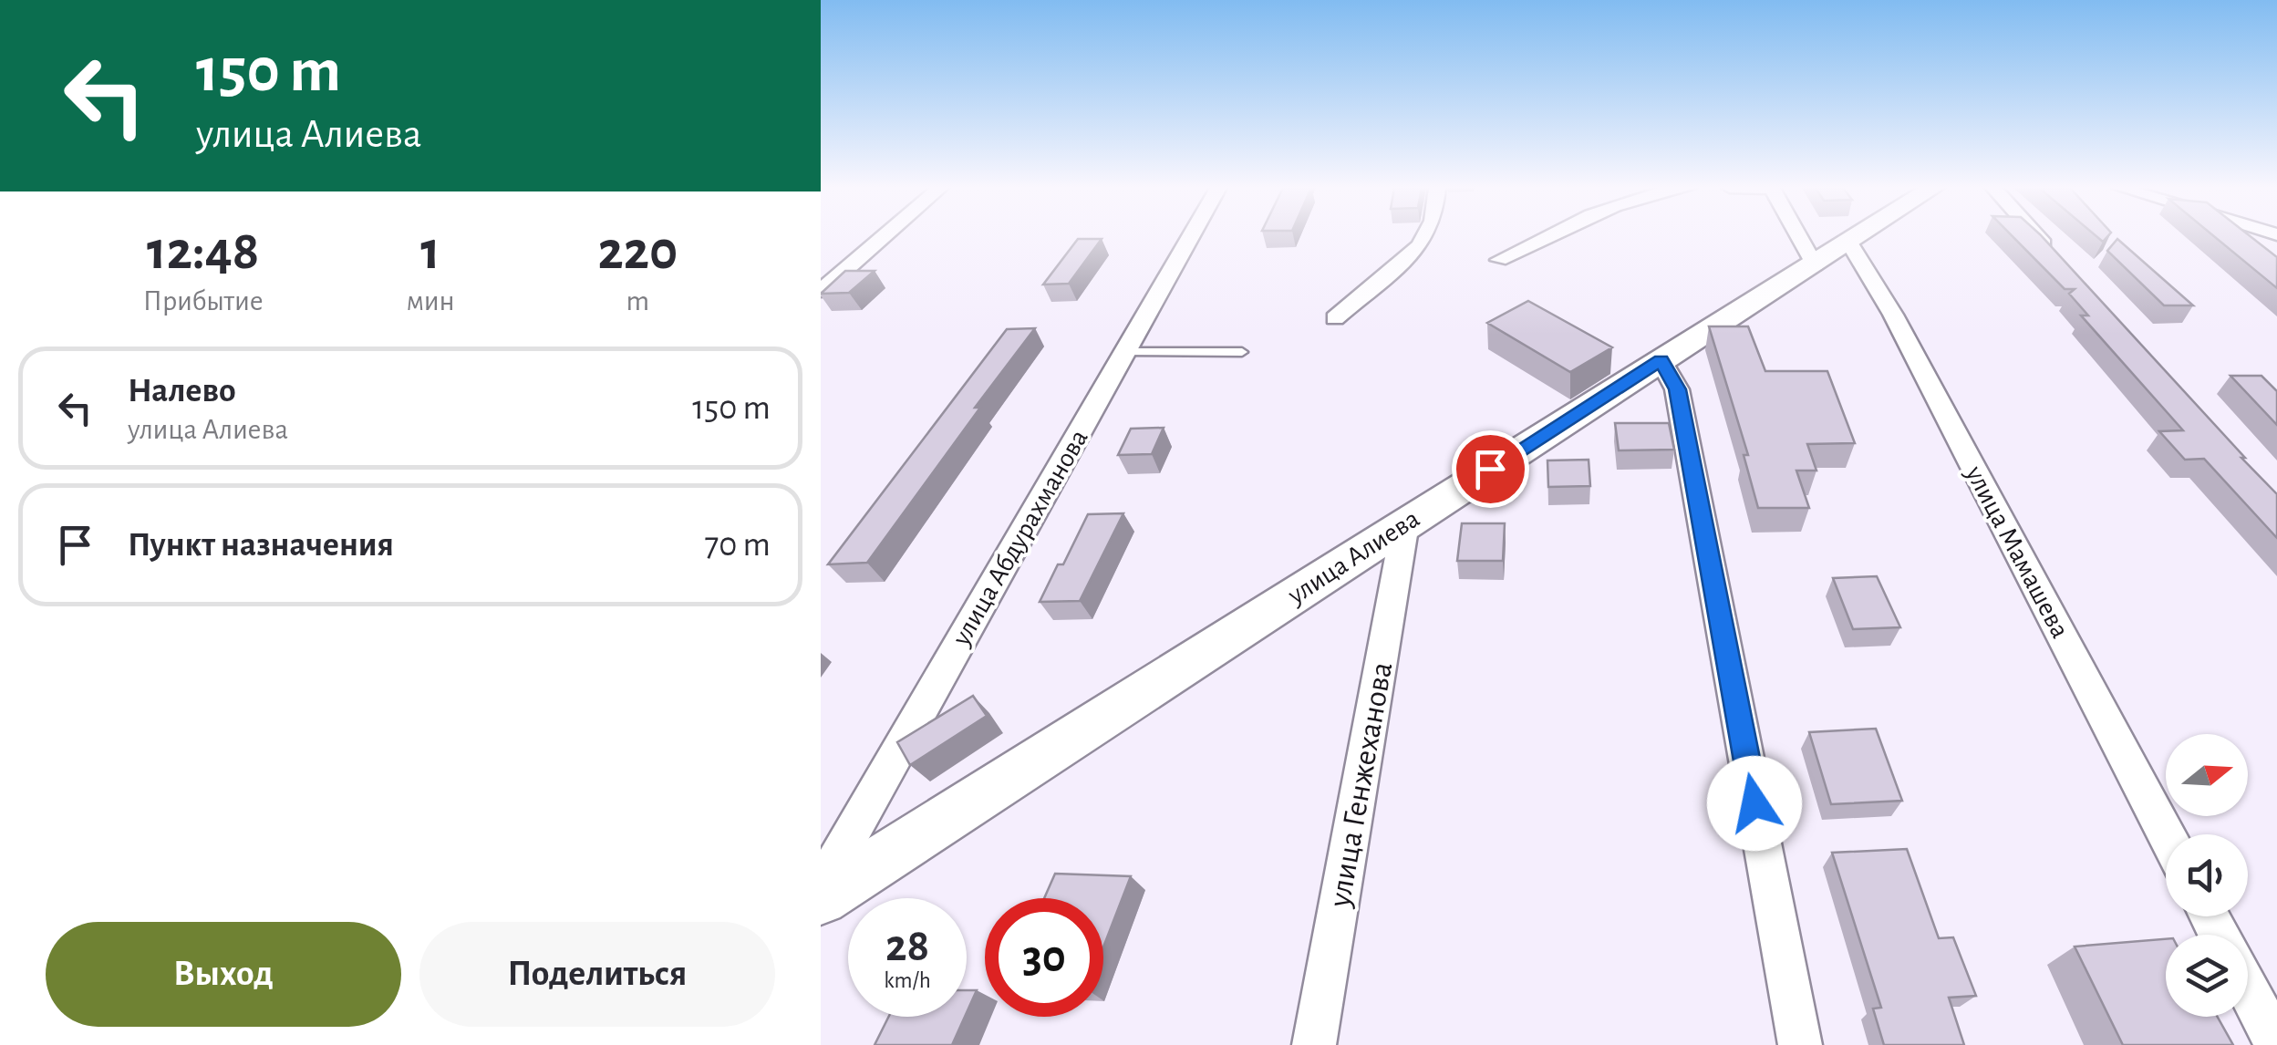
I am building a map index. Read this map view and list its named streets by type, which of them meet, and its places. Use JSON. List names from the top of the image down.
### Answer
{
  "streets": {
    "street": [
      "улица Абдурахманова",
      "улица Мамашева",
      "улица Алиева",
      "улица Генжеханова"
    ]
  },
  "crossings": [
    ["улица Мамашева", "улица Алиева"],
    ["улица Алиева", "улица Генжеханова"]
  ],
  "north": "right",
  "page": {
    "turn": ["150 m", "улица Алиева"],
    "eta": [
      "12:48",
      "Прибытие",
      "1",
      "мин",
      "220",
      "m"
    ],
    "list": [
      {
        "name": "Налево",
        "note": "улица Алиева",
        "value": "150 m"
      },
      {
        "name": "Пункт назначения",
        "value": "70 m"
      }
    ],
    "speed": "28 km/h",
    "limit": "30",
    "buttons": ["Выход", "Поделиться"]
  }
}
